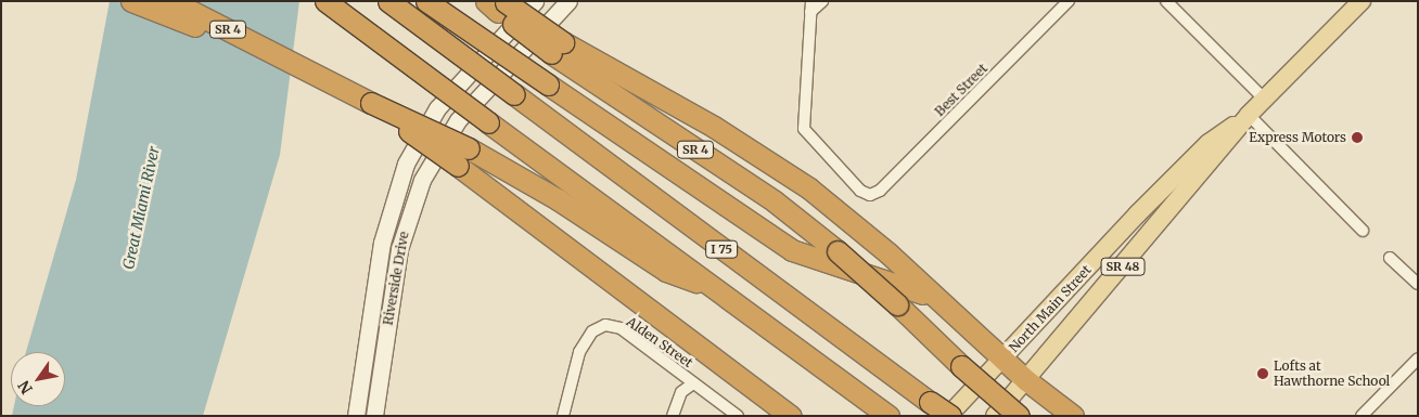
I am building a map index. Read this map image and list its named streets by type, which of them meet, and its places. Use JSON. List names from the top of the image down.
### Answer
{
  "streets": {
    "highway": ["SR 4", "I 75"],
    "main road": ["SR 48", "Riverside Drive", "North Main Street"],
    "street": ["Best Street", "Alden Street"]
  },
  "crossings": [
    ["SR 4", "I 75"],
    ["I 75", "North Main Street"]
  ],
  "water": ["Great Miami River"],
  "places": ["Express Motors", "Lofts at Hawthorne School"],
  "north": "bottom left"
}
